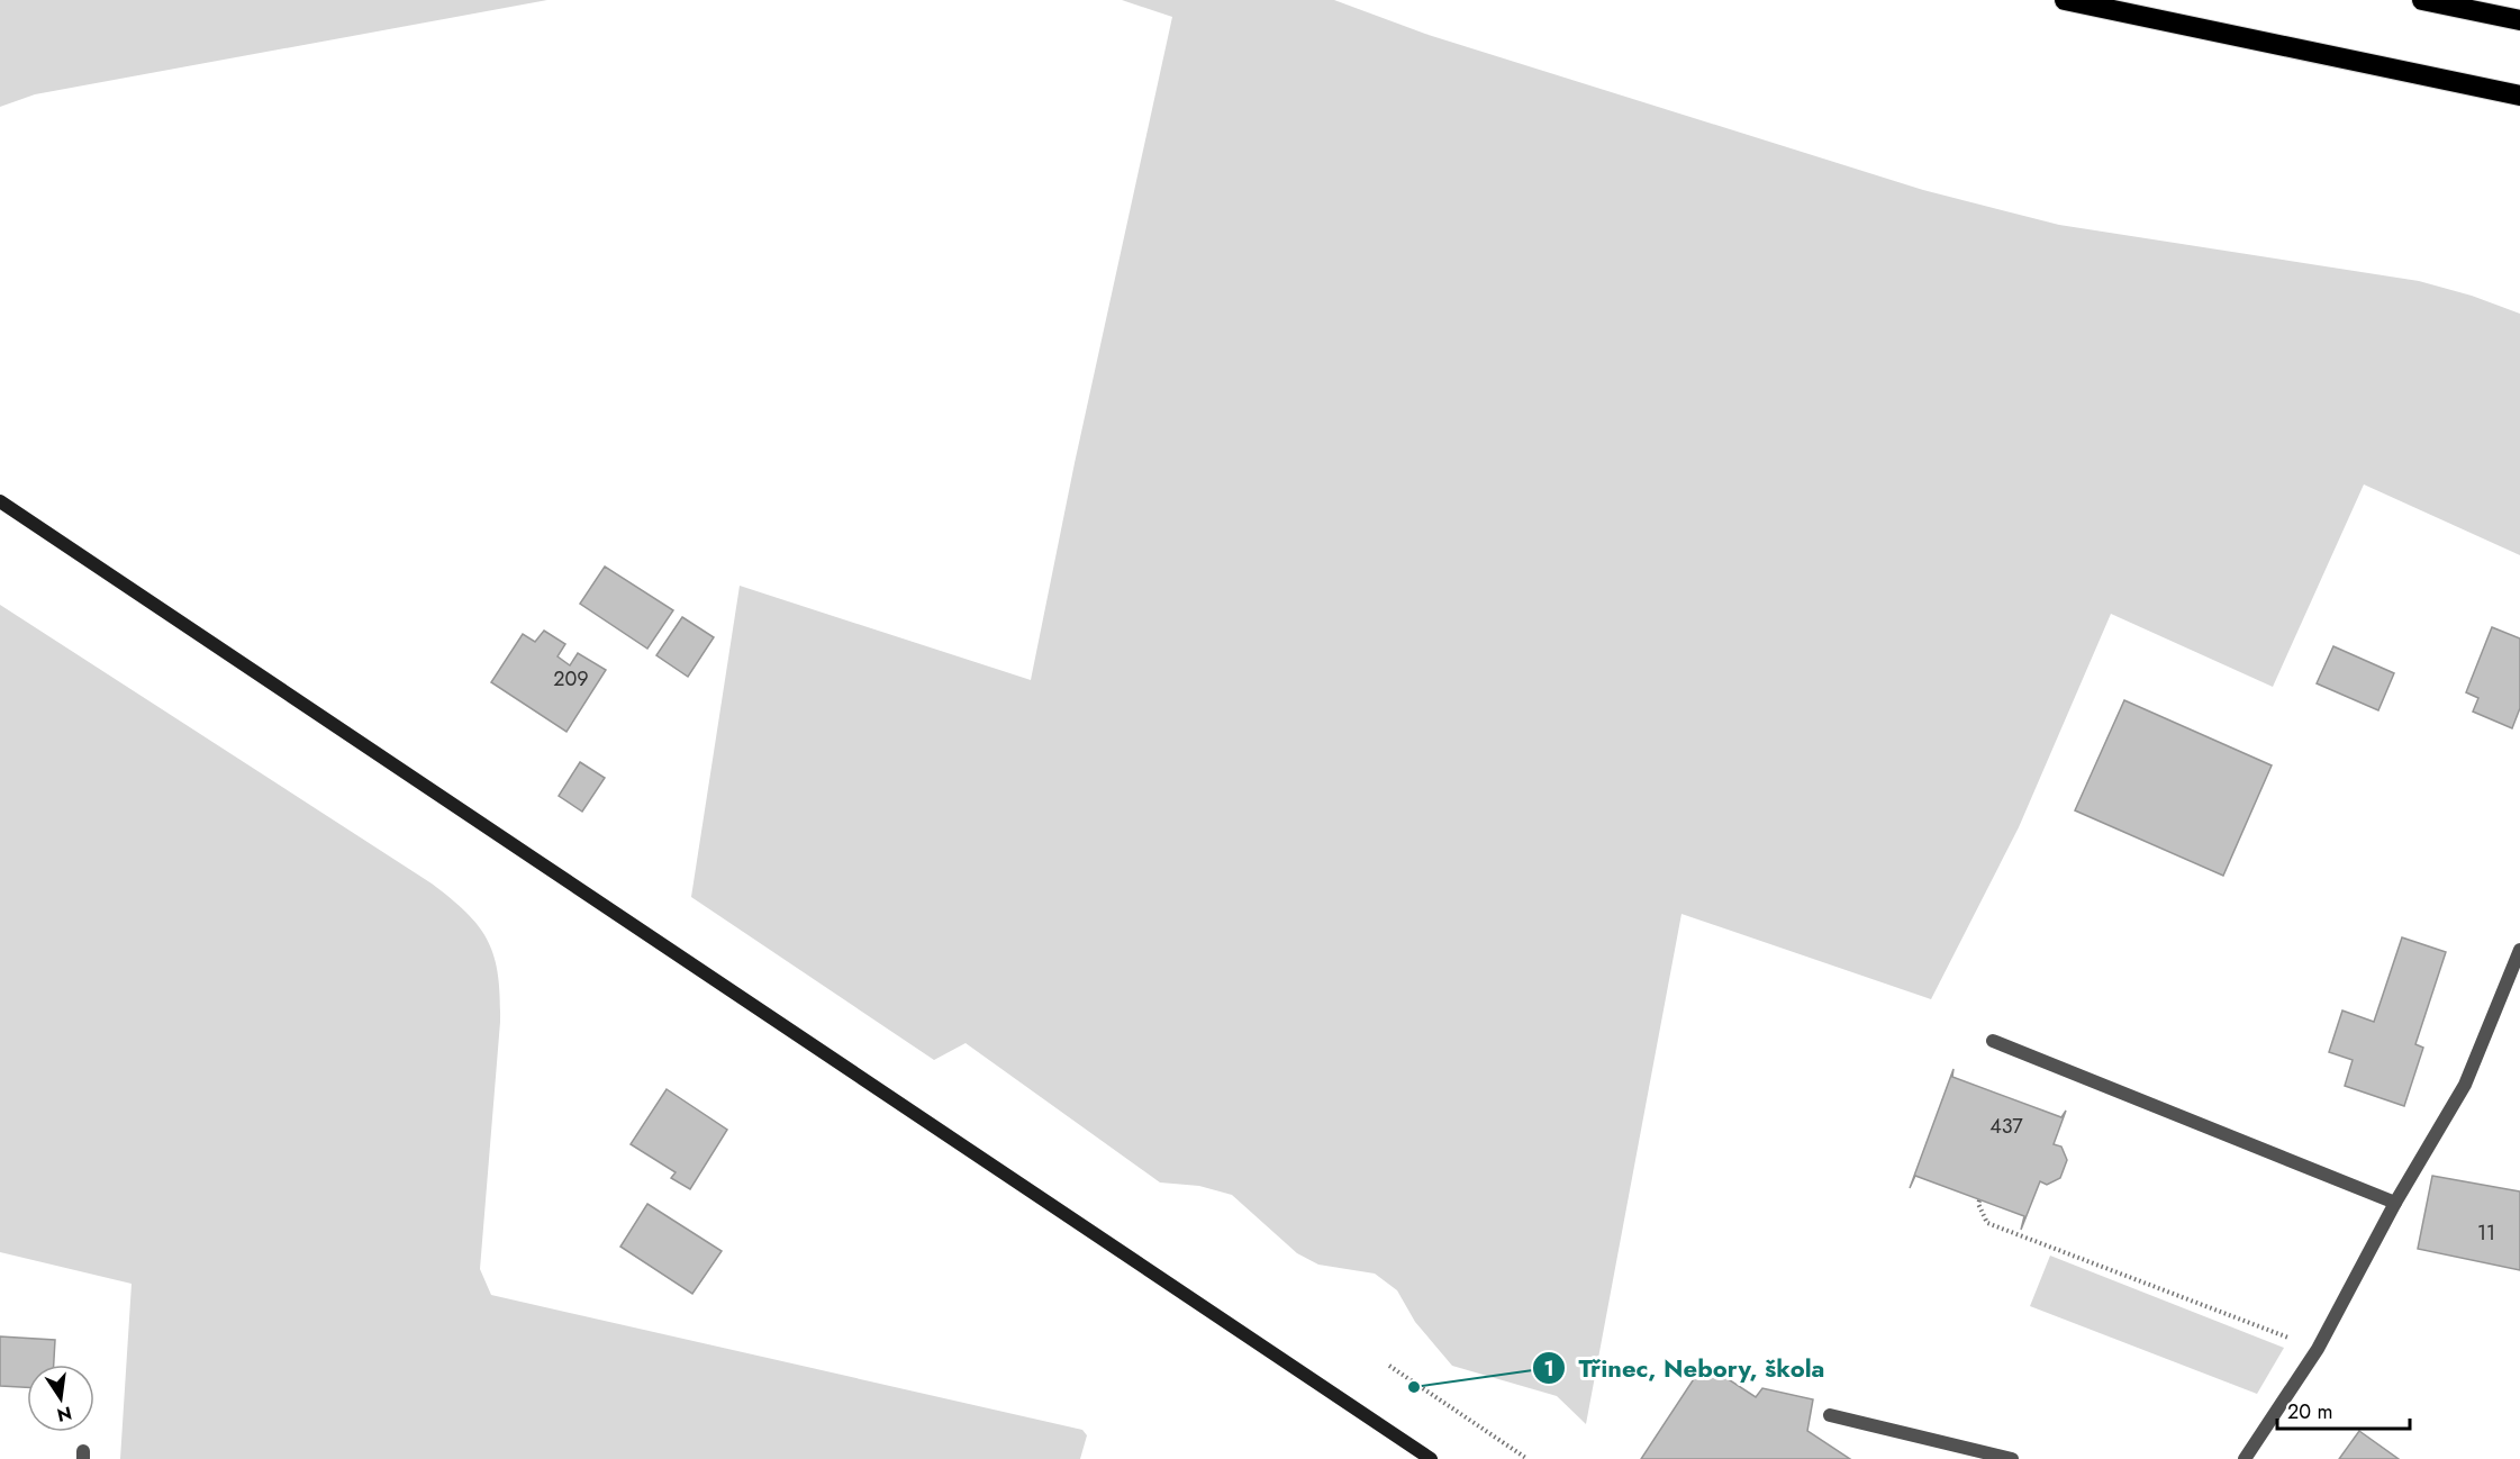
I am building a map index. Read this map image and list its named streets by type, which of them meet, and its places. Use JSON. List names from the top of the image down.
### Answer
{
  "places": ["Třinec, Nebory, škola"],
  "house_numbers": ["209", "437", "11"],
  "scale_bar": "20 m",
  "north": "bottom"
}
